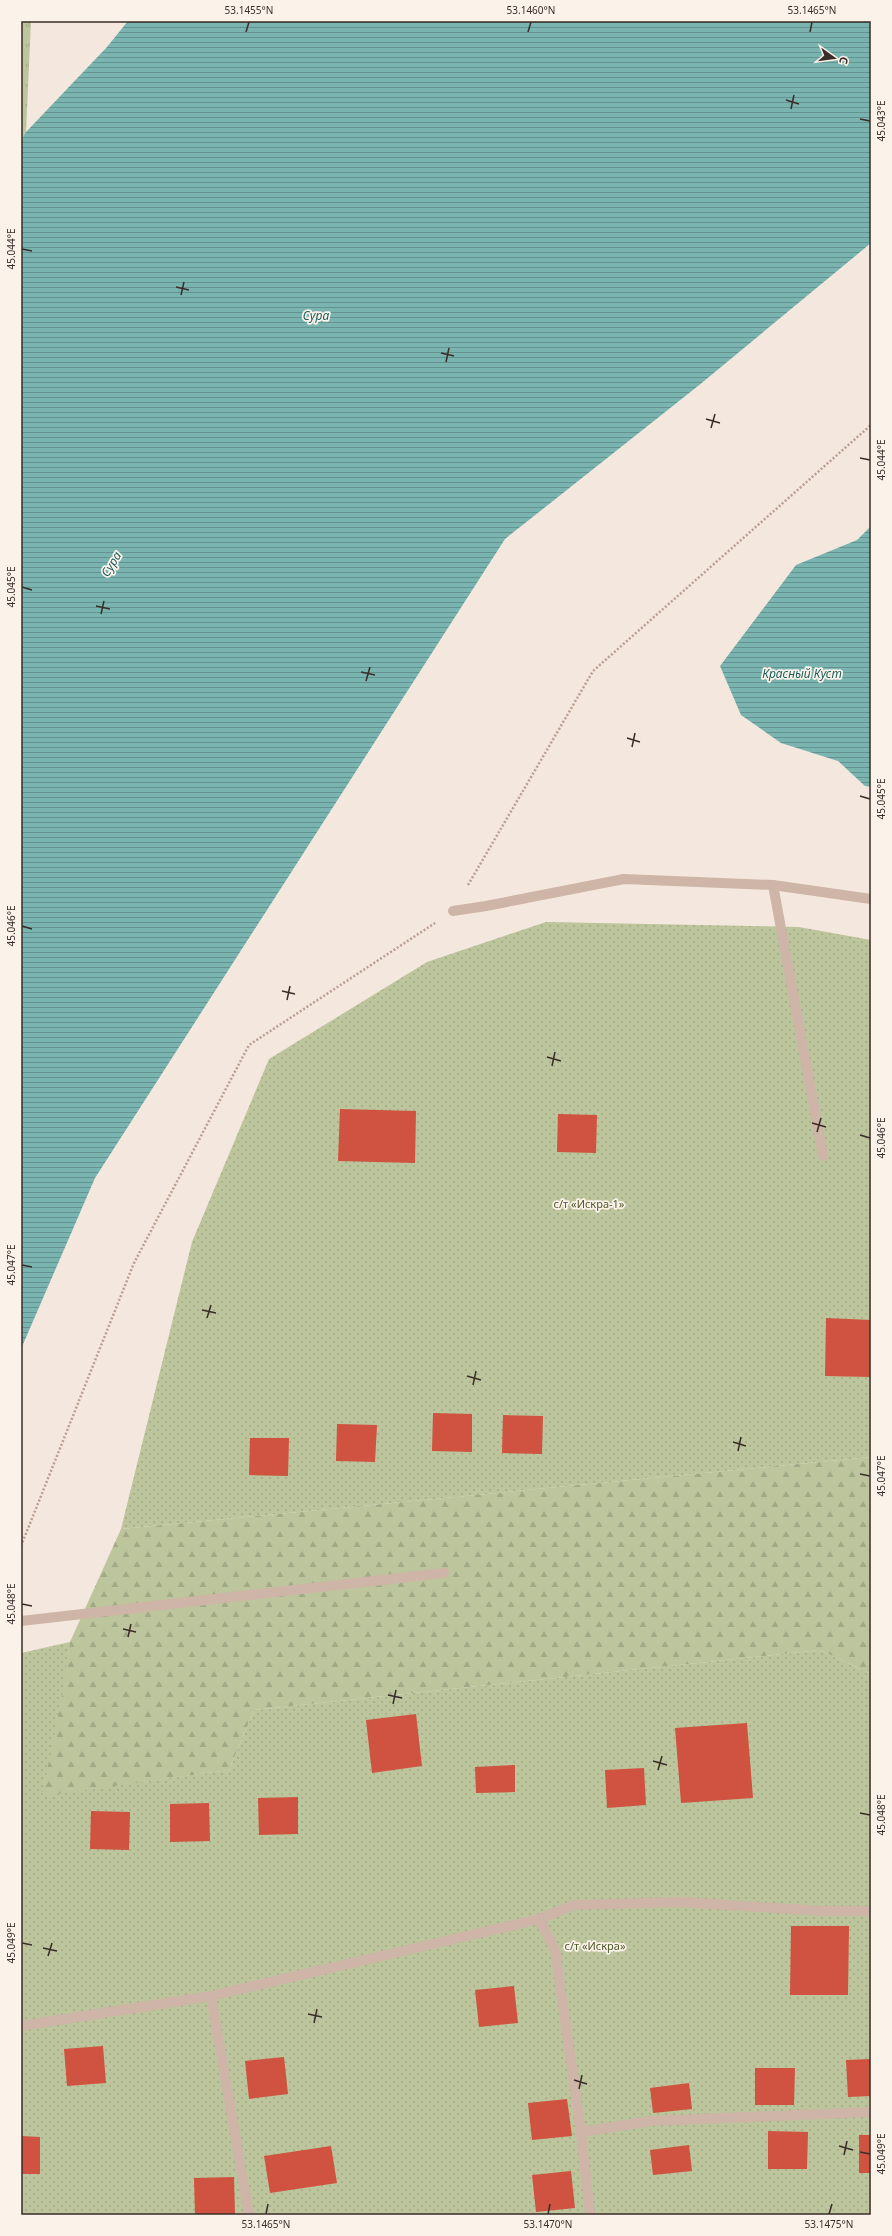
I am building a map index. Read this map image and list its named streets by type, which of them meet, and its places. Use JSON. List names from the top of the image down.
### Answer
{
  "water": ["Сура", "Красный Куст"],
  "parks": ["с/т «Искра-1»", "с/т «Искра»"],
  "north": "right",
  "coordinates": [
    "53.1455°N",
    "53.1460°N",
    "53.1465°N",
    "45.043°E",
    "45.044°E",
    "45.045°E",
    "45.046°E",
    "45.047°E",
    "45.048°E",
    "45.049°E",
    "53.1470°N",
    "53.1475°N"
  ]
}
